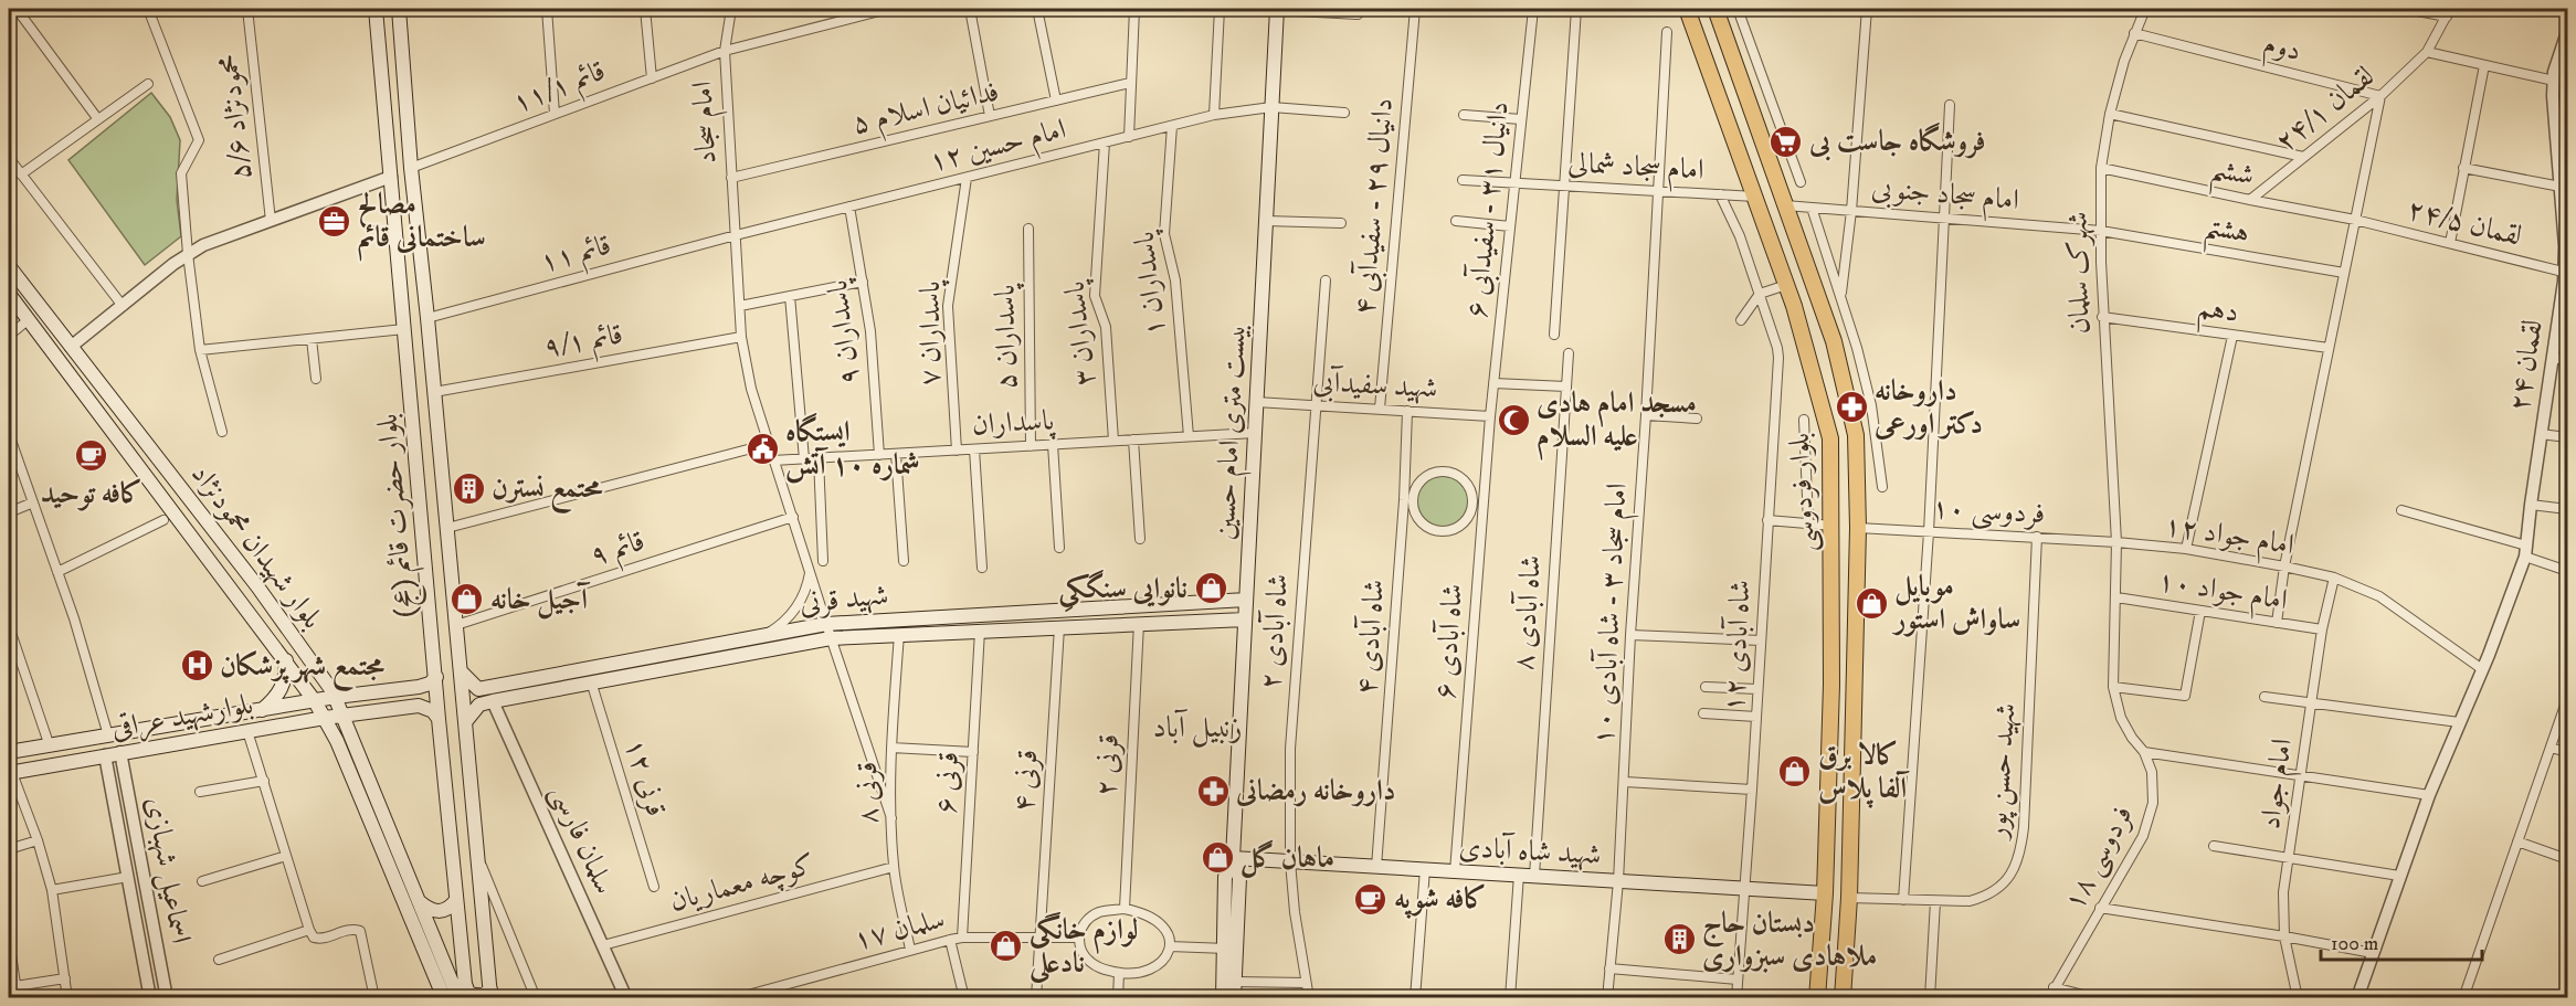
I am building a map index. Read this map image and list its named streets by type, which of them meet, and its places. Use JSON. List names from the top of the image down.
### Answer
{
  "streets": {
    "main road": [
      "بیست متری امام حسین",
      "بلوار فردوسی",
      "بلوار حضرت قائم (عج)",
      "بلوار شهیدان محمودنژاد",
      "شهید قرنی",
      "بلوارشهید عراقی",
      "شهید شاه آبادی"
    ],
    "street": [
      "دوم",
      "قائم ۱۱/۱",
      "فدائیان اسلام ۵",
      "لقمان ۲۴/۱",
      "محمودنژاد ۵/۶",
      "امام سجاد",
      "امام حسین ۱۲",
      "امام سجاد شمالی",
      "ششم",
      "امام سجاد جنوبی",
      "دانیال ۲۹ - سفیدآبی ۴",
      "دانیال ۳۱ - سفیدآبی ۶",
      "لقمان ۲۴/۵",
      "هشتم",
      "قائم ۱۱",
      "شهرک سلمان",
      "پاسداران ۱",
      "دهم",
      "پاسداران ۹",
      "پاسداران ۷",
      "پاسداران ۳",
      "پاسداران ۵",
      "قائم ۹/۱",
      "لقمان ۲۴",
      "شهید سفیدآبی",
      "پاسداران",
      "فردوسی ۱۰",
      "امام جواد ۱۲",
      "قائم ۹",
      "امام جواد ۱۰",
      "شاه آبادی ۸",
      "امام سجاد ۳ - شاه آبادی ۱۰",
      "شاه آبادی ۲",
      "شاه آبادی ۴",
      "شاه آبادی ۶",
      "شاه آبادی ۱۲",
      "قرنی ۲",
      "شهید حسن پور",
      "قرنی ۱۲",
      "قرنی ۴",
      "قرنی ۶",
      "امام جواد",
      "قرنی ۸",
      "سلمان فارسی",
      "فردوسی ۱۸",
      "اسماعیل شهبازی",
      "کوچه معماریان",
      "سلمان ۱۷"
    ]
  },
  "crossings": [
    ["دوم", "لقمان ۲۴/۱"],
    ["دوم", "شهرک سلمان"],
    ["قائم ۱۱/۱", "امام سجاد"],
    ["قائم ۱۱/۱", "بلوار حضرت قائم (عج)"],
    ["فدائیان اسلام ۵", "امام سجاد"],
    ["لقمان ۲۴/۱", "ششم"],
    ["امام سجاد", "امام حسین ۱۲"],
    ["امام سجاد", "قائم ۱۱"],
    ["امام سجاد", "قائم ۹/۱"],
    ["امام سجاد", "پاسداران"],
    ["امام سجاد", "قائم ۹"],
    ["امام سجاد", "شهید قرنی"],
    ["امام سجاد", "قرنی ۸"],
    ["امام حسین ۱۲", "قائم ۱۱"],
    ["امام حسین ۱۲", "پاسداران ۱"],
    ["امام حسین ۱۲", "پاسداران ۹"],
    ["امام حسین ۱۲", "پاسداران ۷"],
    ["امام حسین ۱۲", "پاسداران ۳"],
    ["امام حسین ۱۲", "بیست متری امام حسین"],
    ["امام سجاد شمالی", "دانیال ۳۱ - سفیدآبی ۶"],
    ["امام سجاد شمالی", "بلوار فردوسی"],
    ["امام سجاد شمالی", "امام سجاد ۳ - شاه آبادی ۱۰"],
    ["امام سجاد شمالی", "شاه آبادی ۱۲"],
    ["ششم", "لقمان ۲۴/۵"],
    ["ششم", "شهرک سلمان"],
    ["امام سجاد جنوبی", "هشتم"],
    ["امام سجاد جنوبی", "شهرک سلمان"],
    ["امام سجاد جنوبی", "بلوار فردوسی"],
    ["دانیال ۲۹ - سفیدآبی ۴", "شهید سفیدآبی"],
    ["دانیال ۳۱ - سفیدآبی ۶", "شهید سفیدآبی"],
    ["دانیال ۳۱ - سفیدآبی ۶", "شاه آبادی ۶"],
    ["لقمان ۲۴/۵", "لقمان ۲۴"],
    ["هشتم", "شهرک سلمان"],
    ["قائم ۱۱", "بلوار حضرت قائم (عج)"],
    ["شهرک سلمان", "دهم"],
    ["شهرک سلمان", "فردوسی ۱۰"],
    ["شهرک سلمان", "امام جواد ۱۲"],
    ["شهرک سلمان", "فردوسی ۱۸"],
    ["پاسداران ۱", "پاسداران"],
    ["پاسداران ۹", "پاسداران"],
    ["پاسداران ۷", "پاسداران"],
    ["پاسداران ۳", "پاسداران"],
    ["پاسداران ۵", "پاسداران"],
    ["قائم ۹/۱", "بلوار حضرت قائم (عج)"],
    ["لقمان ۲۴", "امام جواد ۱۲"],
    ["شهید سفیدآبی", "بیست متری امام حسین"],
    ["شهید سفیدآبی", "شاه آبادی ۲"],
    ["شهید سفیدآبی", "شاه آبادی ۴"],
    ["شهید سفیدآبی", "شاه آبادی ۶"],
    ["پاسداران", "بیست متری امام حسین"],
    ["بیست متری امام حسین", "شهید قرنی"],
    ["بیست متری امام حسین", "شهید شاه آبادی"],
    ["بلوار فردوسی", "فردوسی ۱۰"],
    ["بلوار فردوسی", "شهید حسن پور"],
    ["بلوار فردوسی", "شهید شاه آبادی"],
    ["فردوسی ۱۰", "امام جواد ۱۲"],
    ["فردوسی ۱۰", "شهید حسن پور"],
    ["فردوسی ۱۰", "فردوسی ۱۸"],
    ["بلوار حضرت قائم (عج)", "قائم ۹"],
    ["بلوار حضرت قائم (عج)", "بلوارشهید عراقی"],
    ["امام جواد ۱۲", "امام جواد"],
    ["امام جواد ۱۲", "فردوسی ۱۸"],
    ["بلوار شهیدان محمودنژاد", "بلوارشهید عراقی"],
    ["امام جواد ۱۰", "امام جواد"],
    ["امام جواد ۱۰", "فردوسی ۱۸"],
    ["شهید قرنی", "قرنی ۲"],
    ["شهید قرنی", "قرنی ۱۲"],
    ["شهید قرنی", "قرنی ۴"],
    ["شهید قرنی", "قرنی ۶"],
    ["شهید قرنی", "قرنی ۸"],
    ["شهید قرنی", "سلمان فارسی"],
    ["شاه آبادی ۸", "شهید شاه آبادی"],
    ["امام سجاد ۳ - شاه آبادی ۱۰", "شهید شاه آبادی"],
    ["شاه آبادی ۲", "شهید شاه آبادی"],
    ["شاه آبادی ۴", "شاه آبادی ۶"],
    ["شاه آبادی ۴", "شهید شاه آبادی"],
    ["شاه آبادی ۶", "شهید شاه آبادی"],
    ["شاه آبادی ۱۲", "شهید شاه آبادی"],
    ["بلوارشهید عراقی", "اسماعیل شهبازی"],
    ["قرنی ۲", "سلمان ۱۷"],
    ["قرنی ۴", "سلمان ۱۷"],
    ["قرنی ۶", "سلمان ۱۷"],
    ["قرنی ۸", "کوچه معماریان"],
    ["قرنی ۸", "سلمان ۱۷"],
    ["سلمان فارسی", "کوچه معماریان"]
  ],
  "districts": ["زنبیل آباد"],
  "places": {
    "supermarket": ["فروشگاه جاست بی"],
    "office": ["مصالح ساختمانی قائم"],
    "pharmacy": ["داروخانه دکتر اورعی", "داروخانه رمضانی"],
    "mosque": ["مسجد امام هادی علیه السلام"],
    "public building": ["ایستگاه شماره ۱۰ آتش"],
    "cafe": ["کافه توحید", "کافه شوپه"],
    "building": ["محتمع نسترن", "دبستان حاج ملاهادی سبزواری"],
    "shop": [
      "نانوایی سنگکیِ",
      "آجیل خانه",
      "موبایل ساواش استور",
      "کالا برق آلفا پلاس",
      "ماهان گل",
      "لوازم خانگی نادعلی"
    ],
    "hospital": ["مجتمع شهر پزشکان"]
  },
  "scale_bar": "100 m"
}
